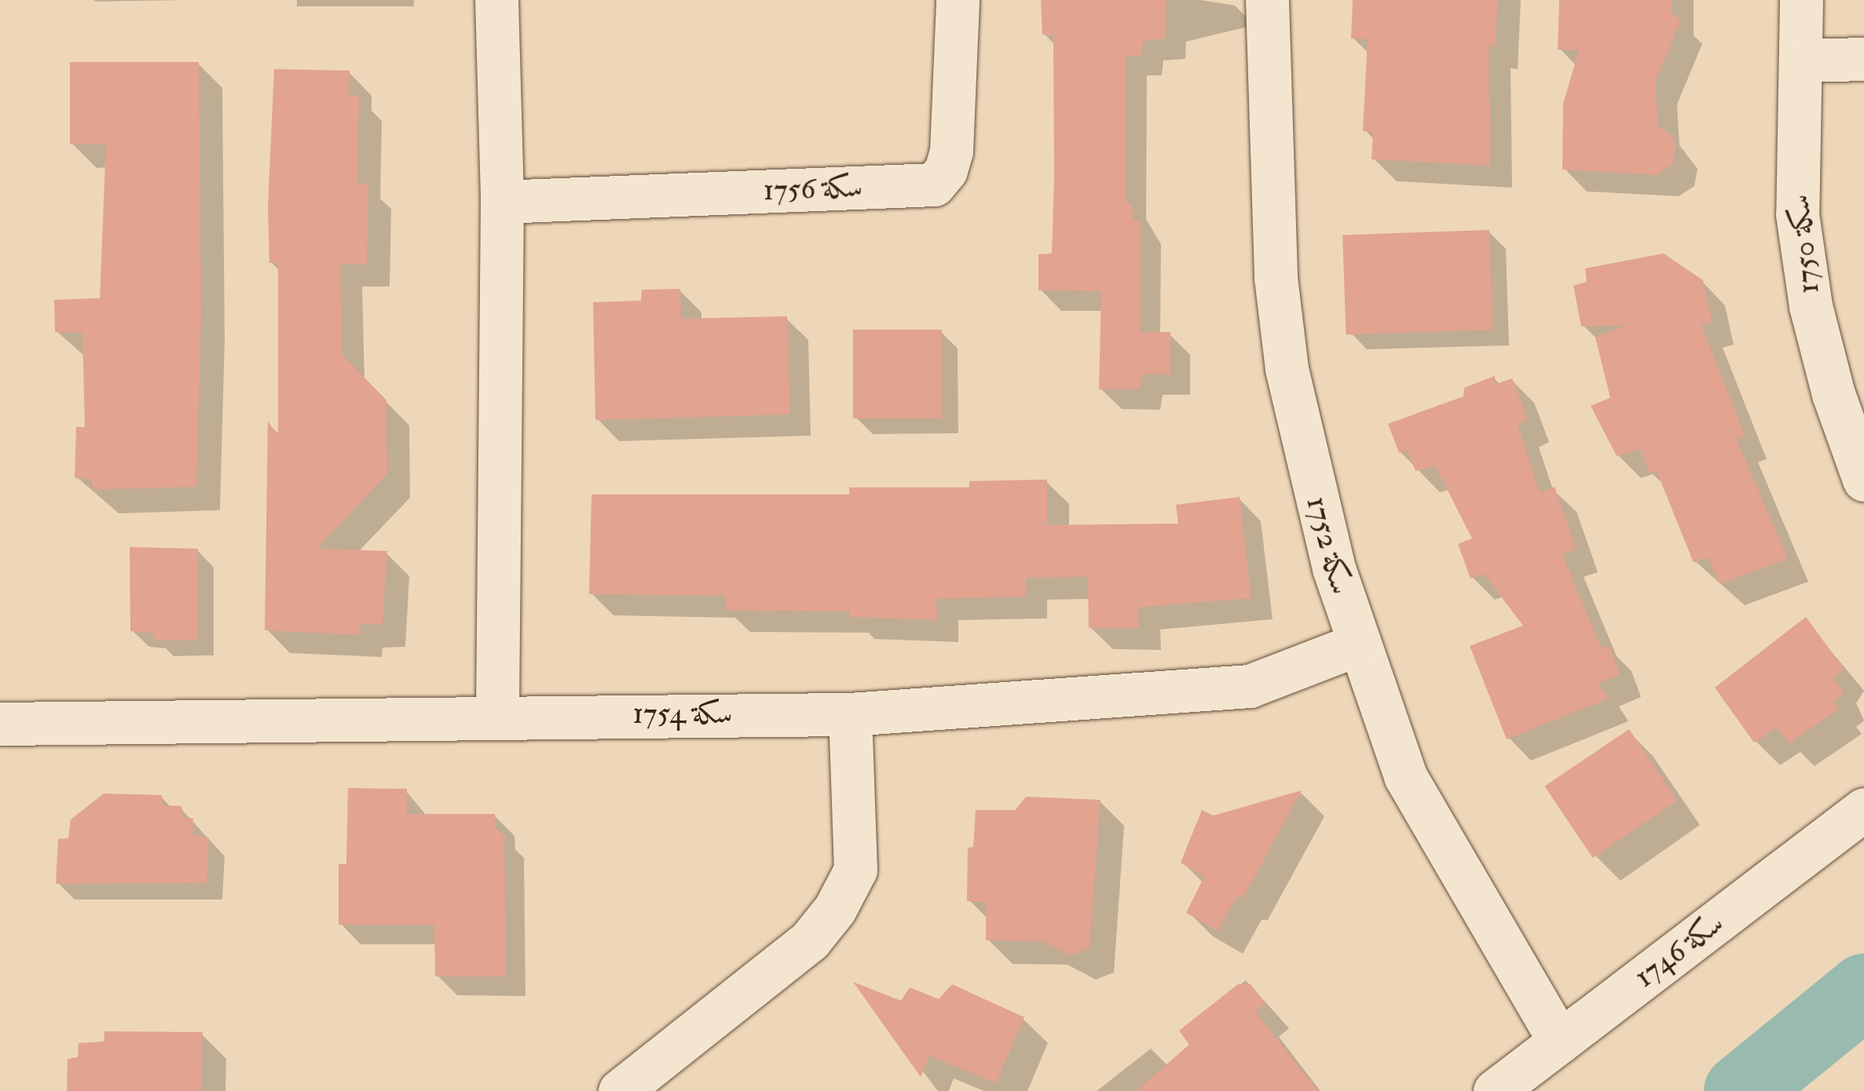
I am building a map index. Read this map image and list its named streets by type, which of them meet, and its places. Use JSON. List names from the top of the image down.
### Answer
{
  "streets": {
    "street": [
      "سكة 1756",
      "سكة 1750",
      "سكة 1752",
      "سكة 1754",
      "سكة 1746"
    ]
  },
  "crossings": [
    ["سكة 1752", "سكة 1754"],
    ["سكة 1752", "سكة 1746"]
  ]
}
